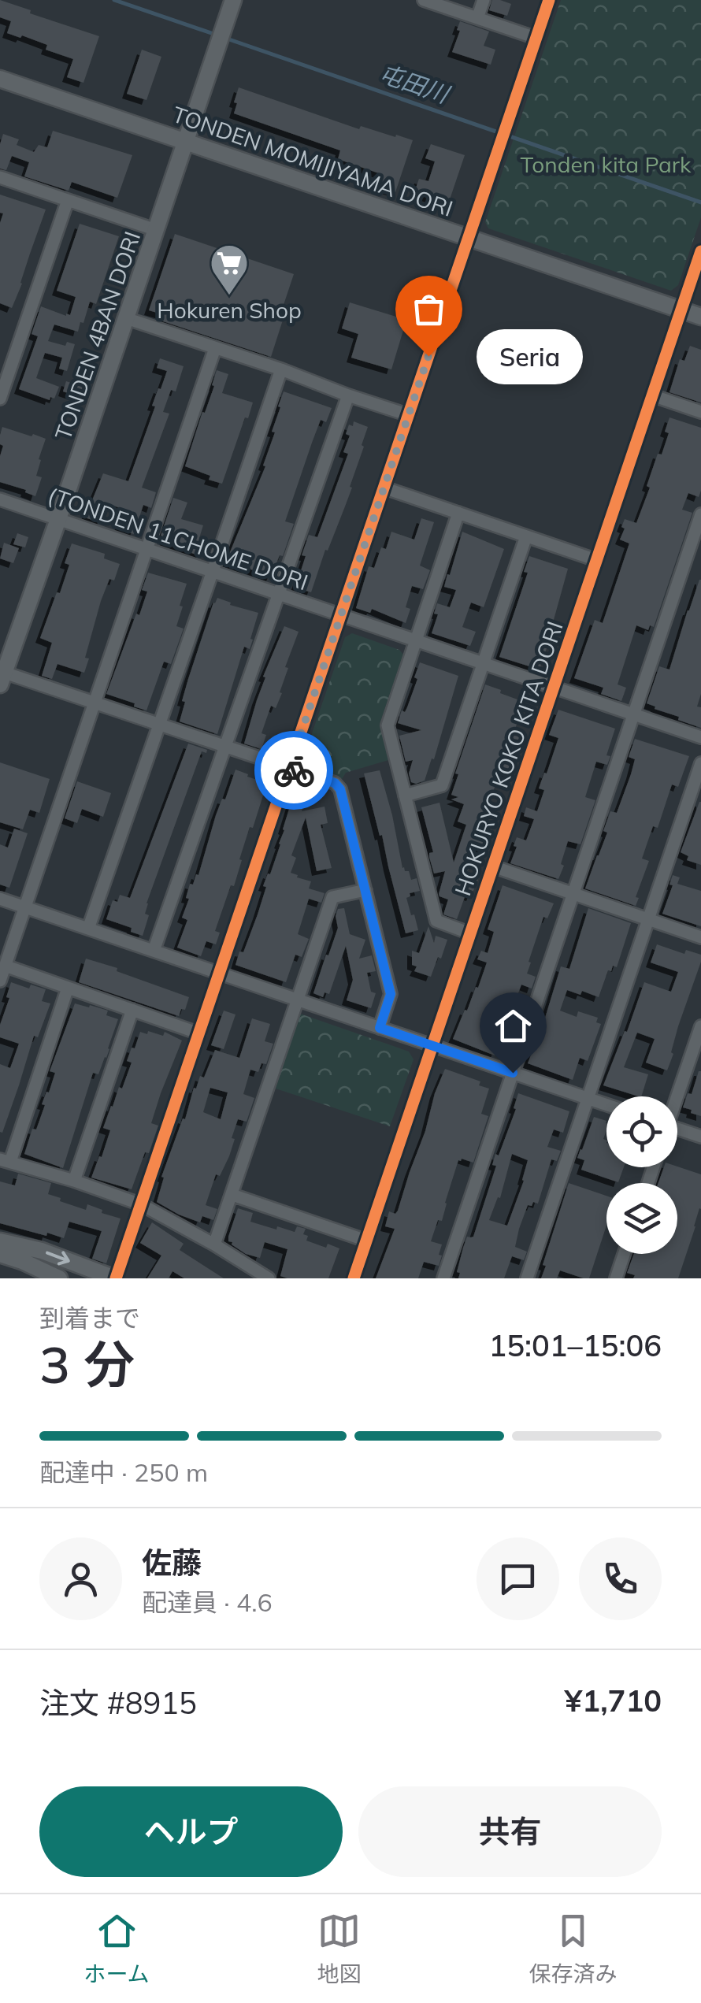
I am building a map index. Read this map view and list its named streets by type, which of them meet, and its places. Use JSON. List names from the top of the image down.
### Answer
{
  "streets": {
    "street": [
      "TONDEN MOMIJIYAMA DORI",
      "TONDEN 4BAN DORI",
      "(TONDEN 11CHOME DORI",
      "HOKURYO KOKO KITA DORI"
    ]
  },
  "crossings": [
    ["TONDEN MOMIJIYAMA DORI", "TONDEN 4BAN DORI"],
    ["TONDEN MOMIJIYAMA DORI", "HOKURYO KOKO KITA DORI"],
    ["TONDEN 4BAN DORI", "(TONDEN 11CHOME DORI"],
    ["(TONDEN 11CHOME DORI", "HOKURYO KOKO KITA DORI"]
  ],
  "water": ["屯田川"],
  "parks": ["Tonden kita Park"],
  "places": {
    "supermarket": ["Hokuren Shop"],
    "other": ["Seria"]
  },
  "page": {
    "bubble": "Seria",
    "heading": ["3 分", "到着まで", "15:01–15:06"],
    "panel": [
      "佐藤",
      "配達員 · 4.6",
      "注文 #8915",
      "¥1,710"
    ],
    "bar": "配達中 · 250 m",
    "buttons": ["ヘルプ", "共有"],
    "tabs": ["ホーム", "地図", "保存済み"]
  }
}
